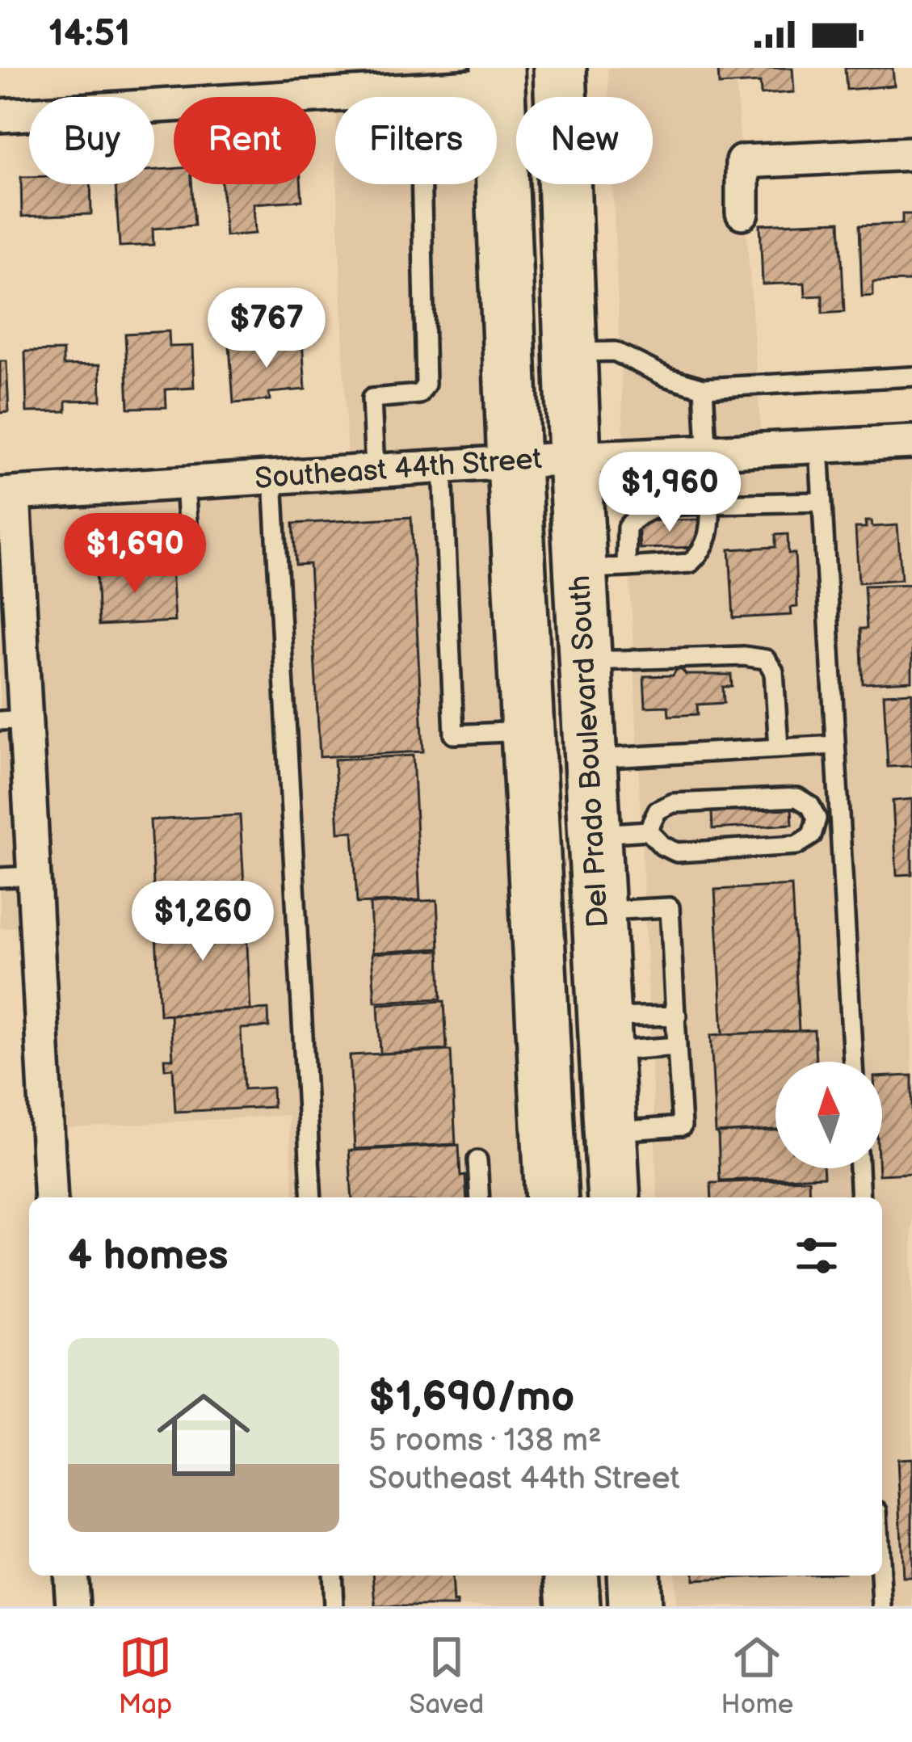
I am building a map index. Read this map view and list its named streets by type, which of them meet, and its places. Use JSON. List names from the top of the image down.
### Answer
{
  "streets": {
    "main road": ["Del Prado Boulevard South"],
    "street": ["Southeast 44th Street"]
  },
  "crossings": [
    ["Southeast 44th Street", "Del Prado Boulevard South"]
  ],
  "north": "top",
  "page": {
    "status": "14:51",
    "chip": [
      "Buy",
      "Rent",
      "Filters",
      "New"
    ],
    "price": [
      "$767",
      "$1,960",
      "$1,690",
      "$1,260"
    ],
    "heading": "4 homes",
    "list": [
      {
        "name": "$1,690/mo",
        "note": "5 rooms · 138 m² · Southeast 44th Street"
      }
    ],
    "tabs": ["Map", "Saved", "Home"]
  }
}
